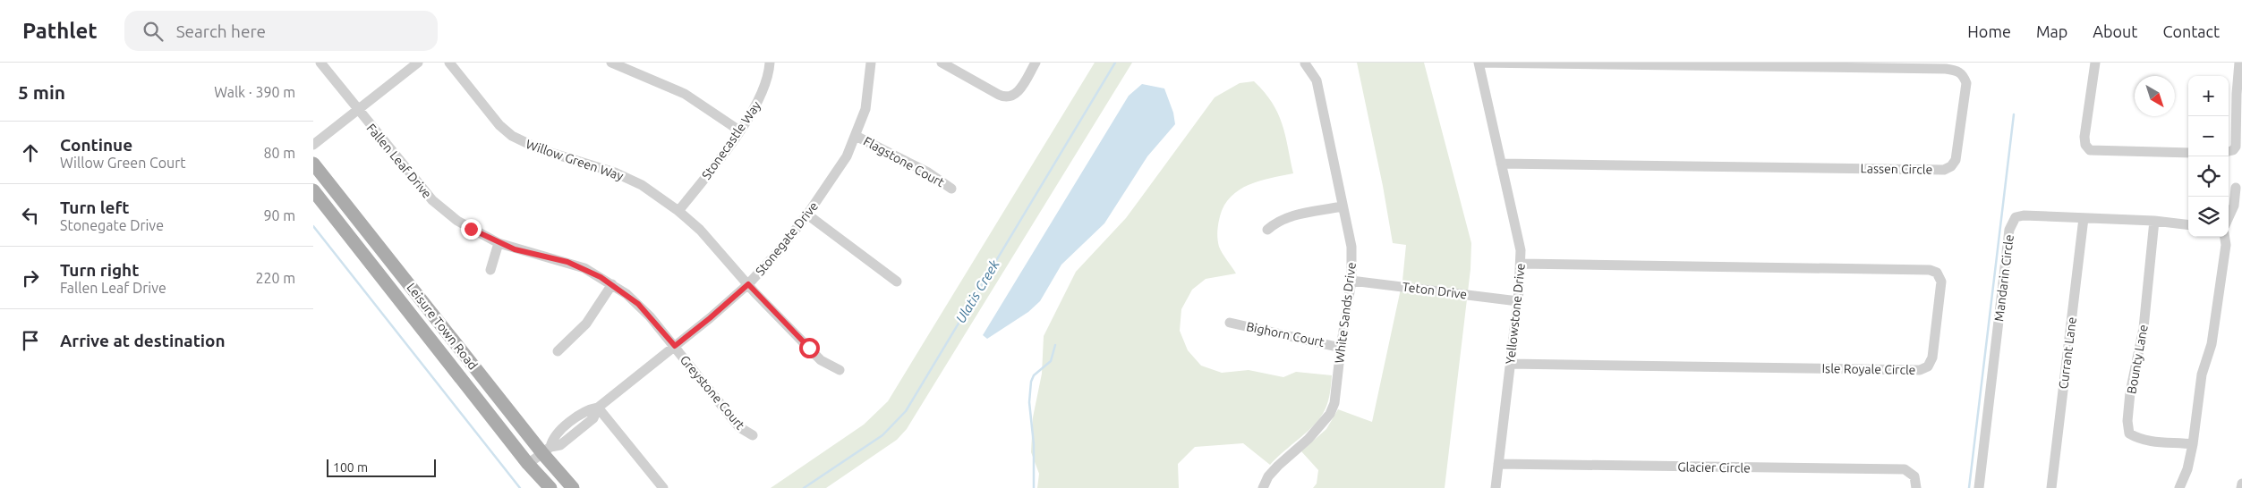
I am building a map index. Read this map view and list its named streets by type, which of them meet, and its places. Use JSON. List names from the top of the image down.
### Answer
{
  "streets": {
    "main road": ["Leisure Town Road"],
    "street": [
      "Stonecastle Way",
      "Willow Green Way",
      "Fallen Leaf Drive",
      "Flagstone Court",
      "Lassen Circle",
      "Stonegate Drive",
      "Mandarin Circle",
      "Teton Drive",
      "White Sands Drive",
      "Yellowstone Drive",
      "Bighorn Court",
      "Currant Lane",
      "Bounty Lane",
      "Isle Royale Circle",
      "Greystone Court",
      "Glacier Circle"
    ]
  },
  "crossings": [
    ["Stonecastle Way", "Willow Green Way"],
    ["Willow Green Way", "Stonegate Drive"],
    ["Fallen Leaf Drive", "Stonegate Drive"],
    ["Fallen Leaf Drive", "Greystone Court"],
    ["Flagstone Court", "Stonegate Drive"],
    ["Lassen Circle", "Yellowstone Drive"],
    ["Stonegate Drive", "Leisure Town Road"],
    ["Stonegate Drive", "Greystone Court"],
    ["Mandarin Circle", "Currant Lane"],
    ["Mandarin Circle", "Bounty Lane"],
    ["Teton Drive", "White Sands Drive"],
    ["Teton Drive", "Yellowstone Drive"],
    ["White Sands Drive", "Bighorn Court"],
    ["Yellowstone Drive", "Isle Royale Circle"],
    ["Yellowstone Drive", "Glacier Circle"]
  ],
  "water": ["Ulatis Creek"],
  "scale_bar": "100 m",
  "north": "bottom right",
  "page": {
    "header": "Pathlet",
    "search": "Search here",
    "nav": [
      "Home",
      "Map",
      "About",
      "Contact"
    ],
    "heading": ["5 min", "Walk · 390 m"],
    "map_buttons": ["+", "−"],
    "list": [
      ["Continue", "Willow Green Court", "80 m"],
      ["Turn left", "Stonegate Drive", "90 m"],
      ["Turn right", "Fallen Leaf Drive", "220 m"],
      "Arrive at destination"
    ],
    "scale": "100 m"
  }
}
